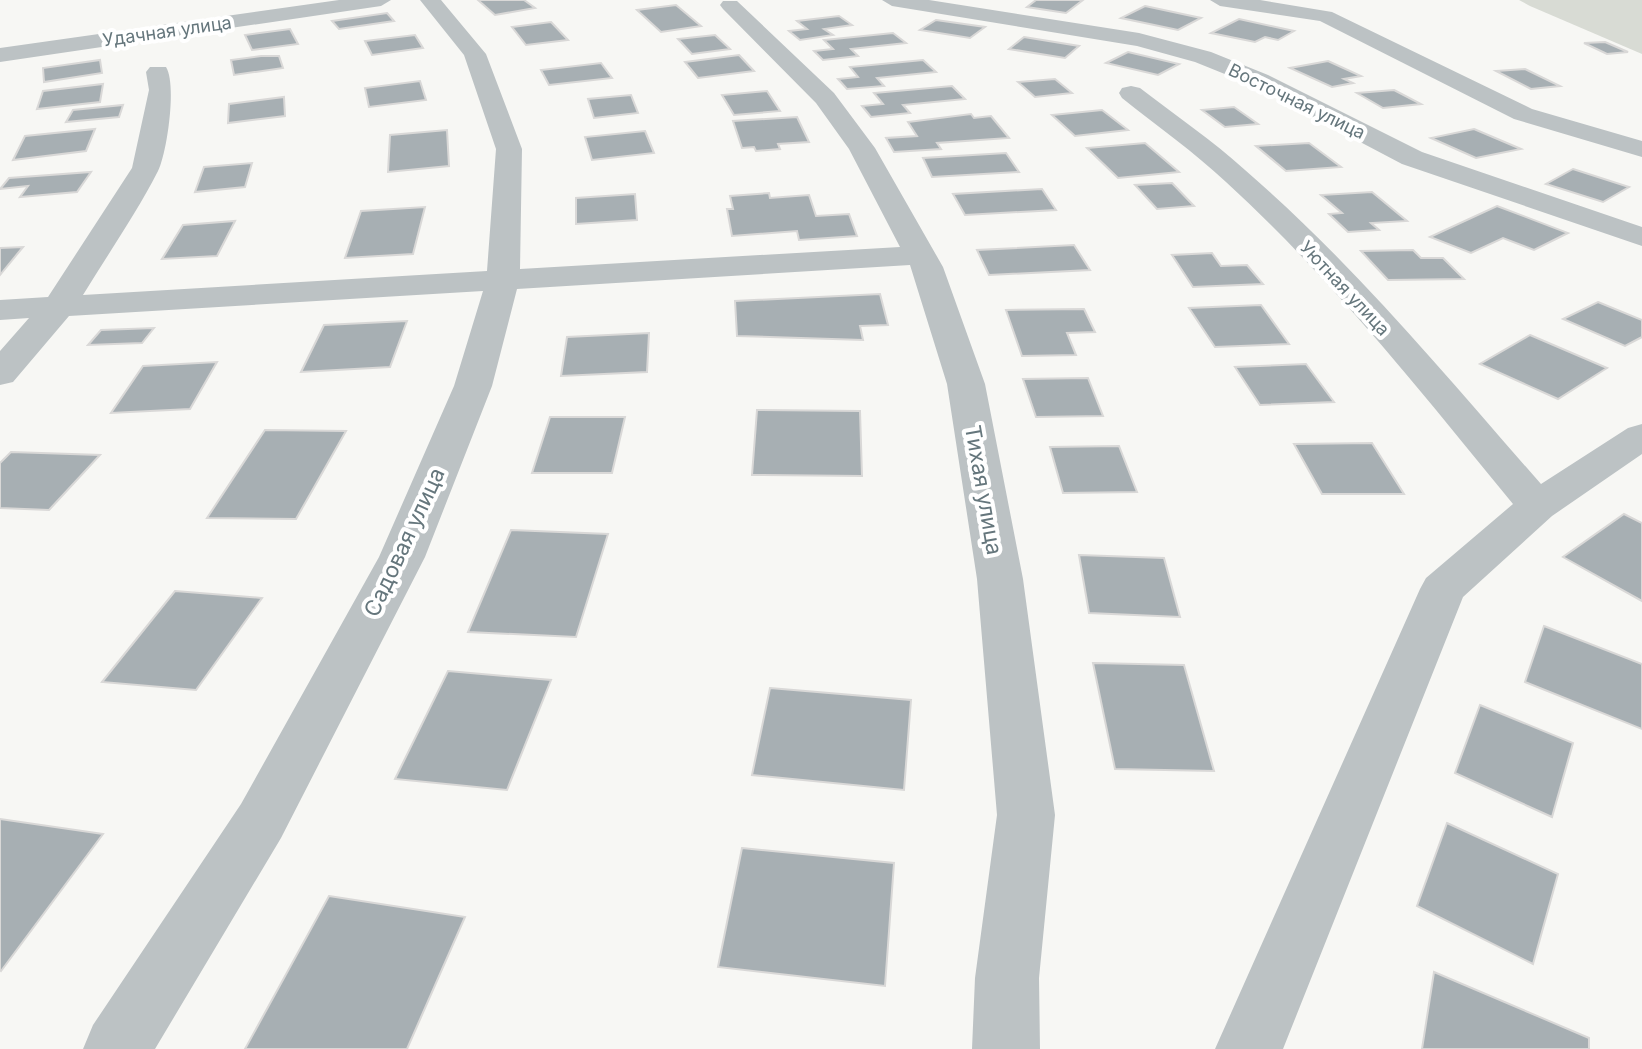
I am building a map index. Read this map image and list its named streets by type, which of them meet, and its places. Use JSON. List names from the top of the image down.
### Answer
{
  "streets": {
    "street": [
      "Удачная улица",
      "Восточная улица",
      "Уютная улица",
      "Тихая улица",
      "Садовая улица"
    ]
  }
}
